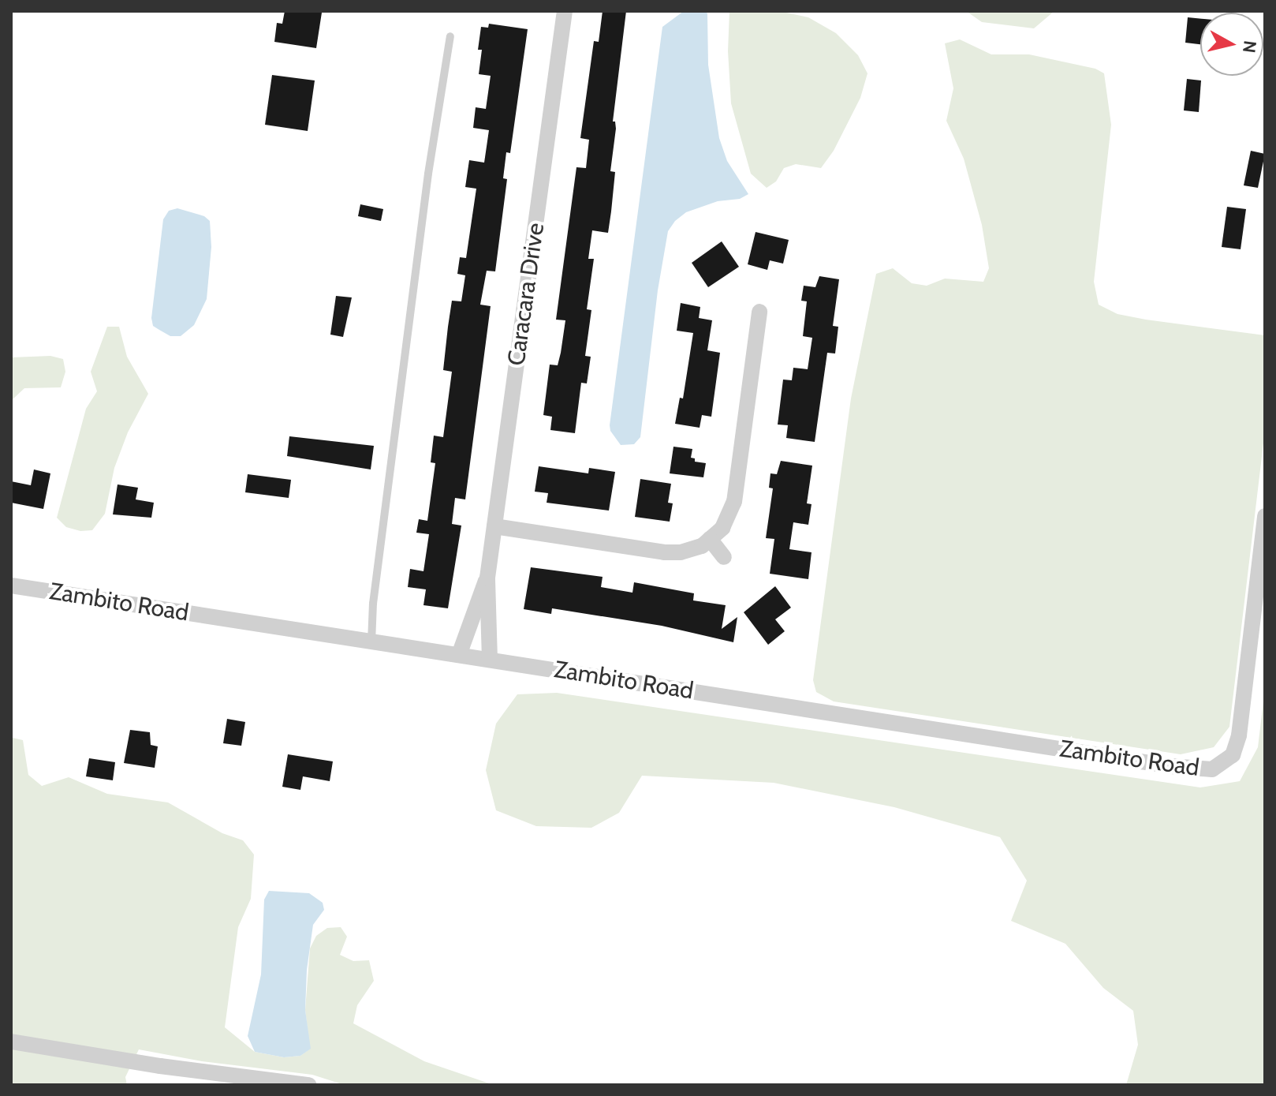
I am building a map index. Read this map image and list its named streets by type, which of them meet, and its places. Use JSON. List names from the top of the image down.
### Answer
{
  "streets": {
    "street": ["Caracara Drive", "Zambito Road"]
  },
  "crossings": [
    ["Caracara Drive", "Zambito Road"]
  ],
  "north": "right"
}
